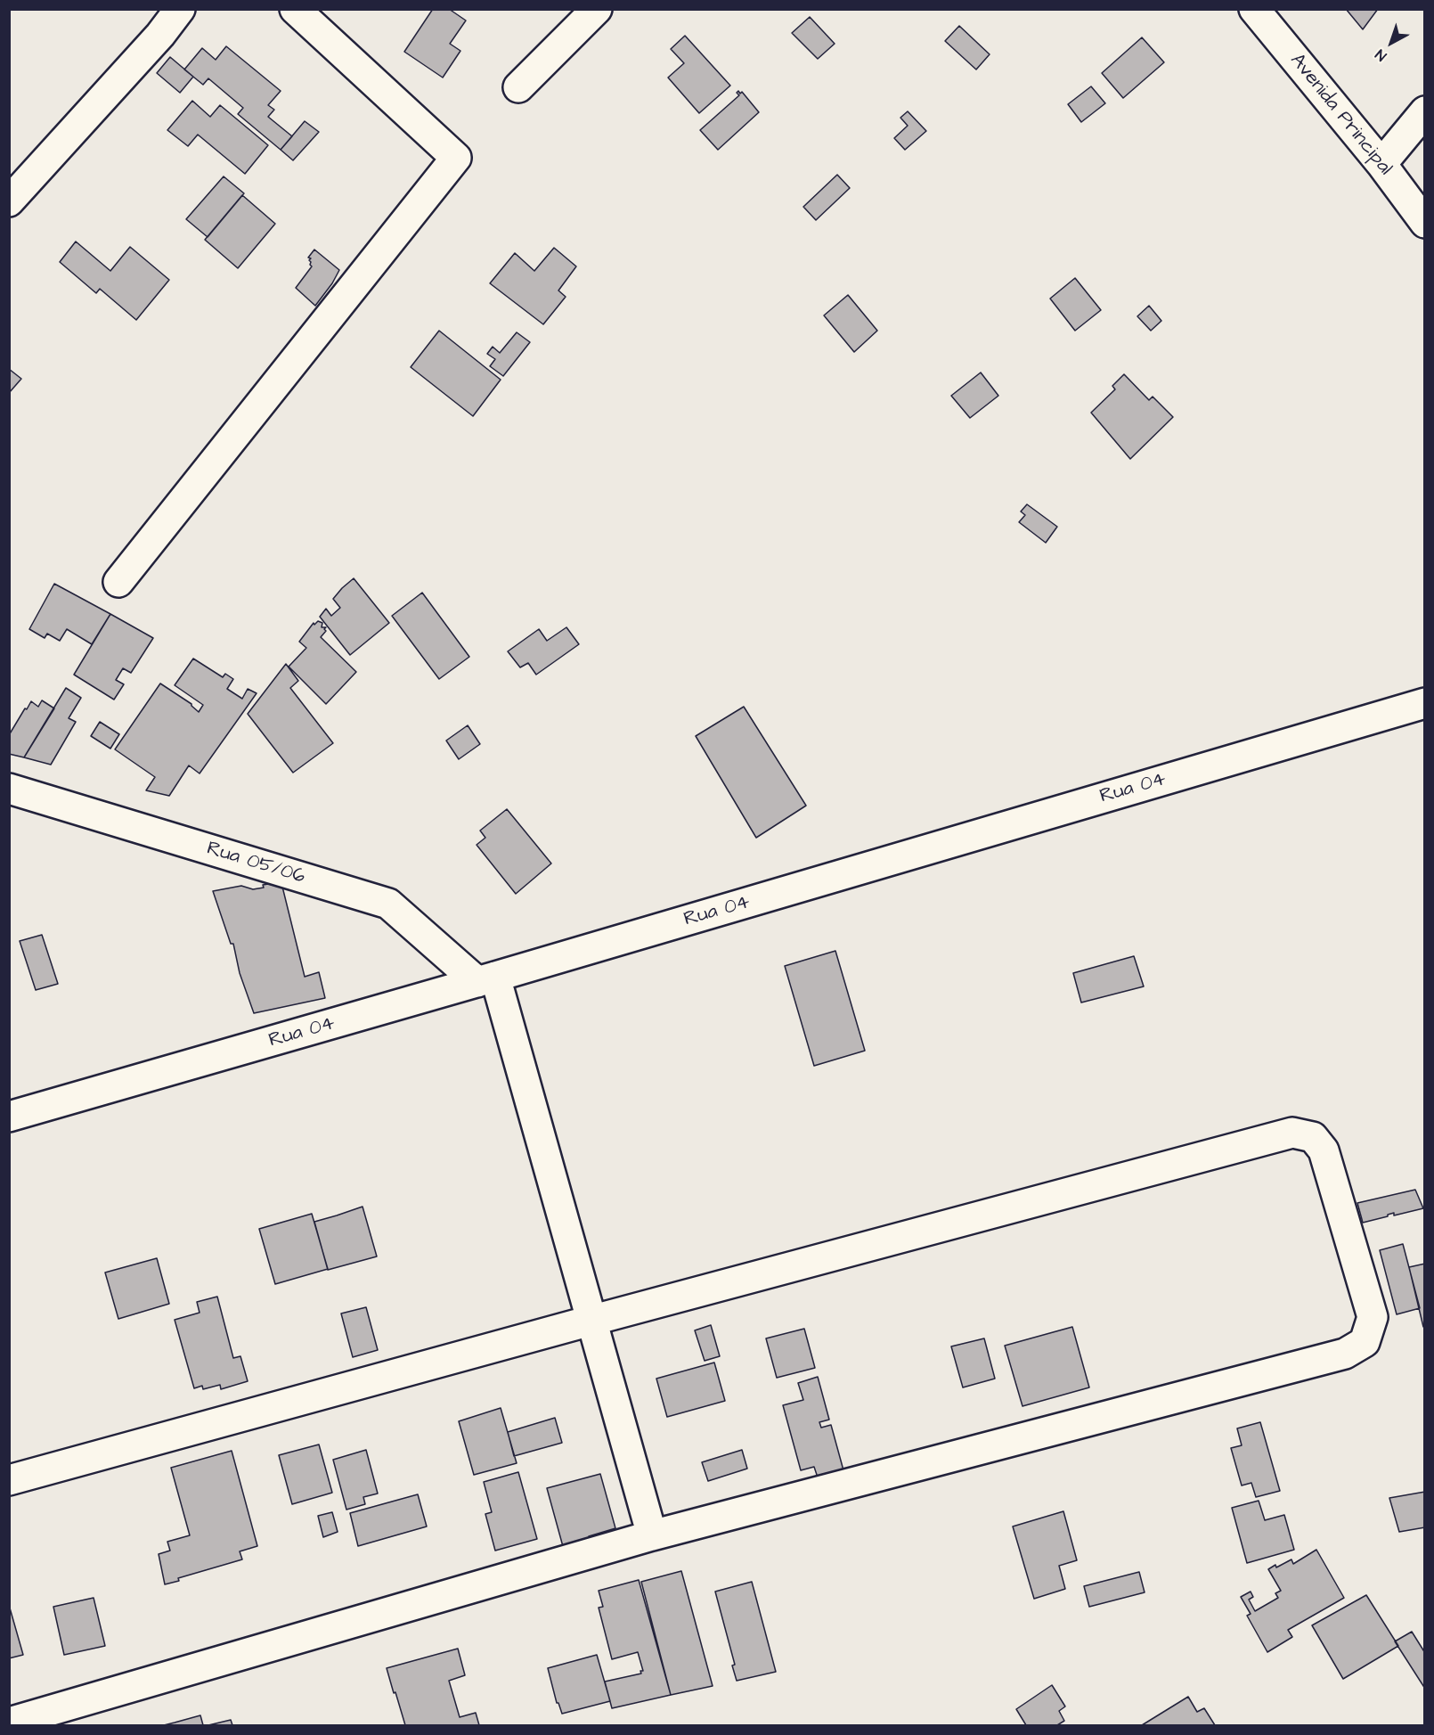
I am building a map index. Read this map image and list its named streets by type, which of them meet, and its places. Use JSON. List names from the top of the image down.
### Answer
{
  "streets": {
    "street": ["Avenida Principal", "Rua 04", "Rua 05/06"]
  },
  "crossings": [
    ["Rua 04", "Rua 05/06"]
  ],
  "north": "bottom left"
}
